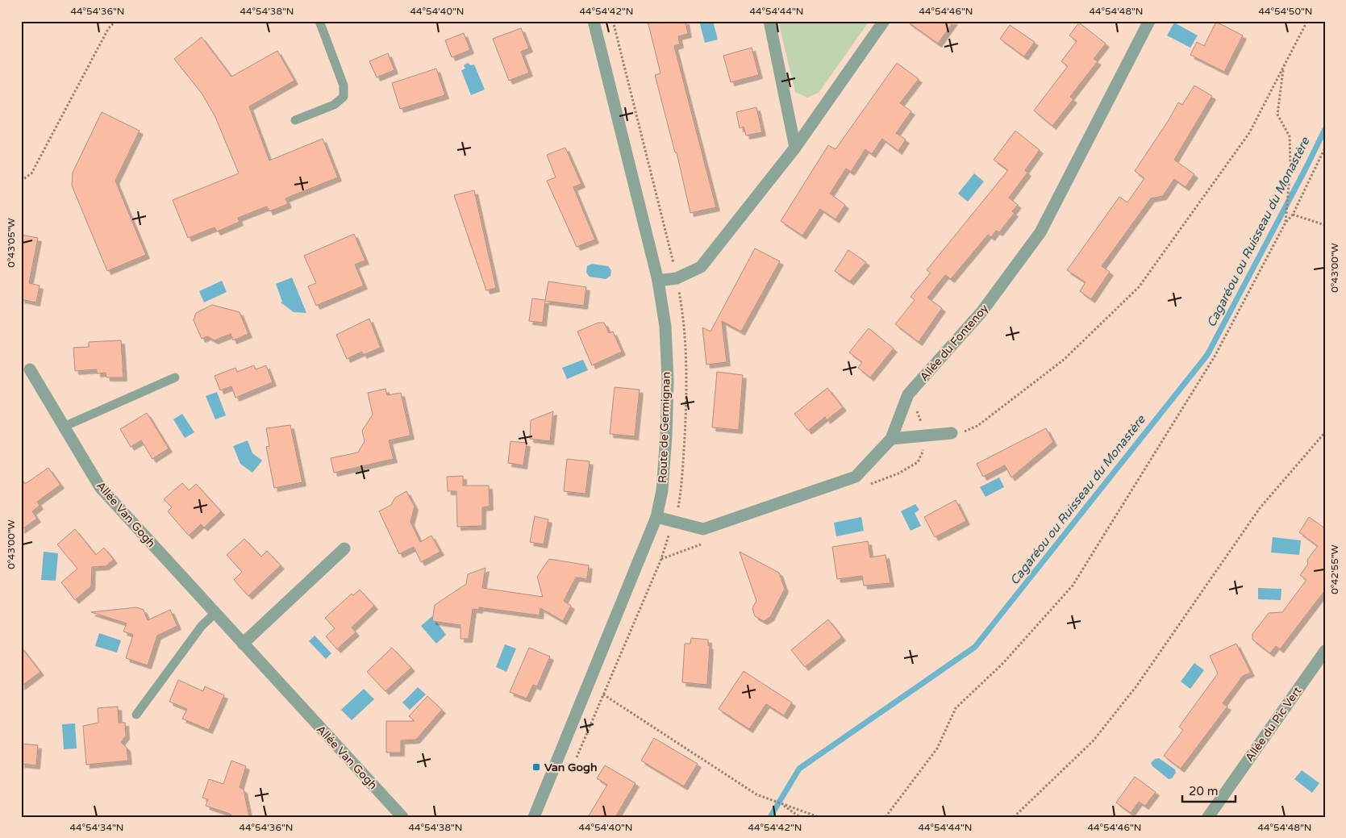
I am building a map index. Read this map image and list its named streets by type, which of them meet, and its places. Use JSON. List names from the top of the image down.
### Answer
{
  "streets": {
    "street": [
      "Allée du Fontenoy",
      "Route de Germignan",
      "Allée Van Gogh",
      "Allée du Pic Vert"
    ]
  },
  "crossings": [
    ["Allée du Fontenoy", "Route de Germignan"]
  ],
  "water": ["Cagaréou ou Ruisseau du Monastère"],
  "places": {
    "transit": ["Van Gogh"]
  },
  "scale_bar": "20 m",
  "coordinates": [
    "44°54'36\"N",
    "44°54'38\"N",
    "44°54'40\"N",
    "44°54'42\"N",
    "44°54'44\"N",
    "44°54'46\"N",
    "44°54'48\"N",
    "44°54'50\"N",
    "0°43'05\"W",
    "0°43'00\"W",
    "0°42'55\"W",
    "44°54'34\"N"
  ]
}
